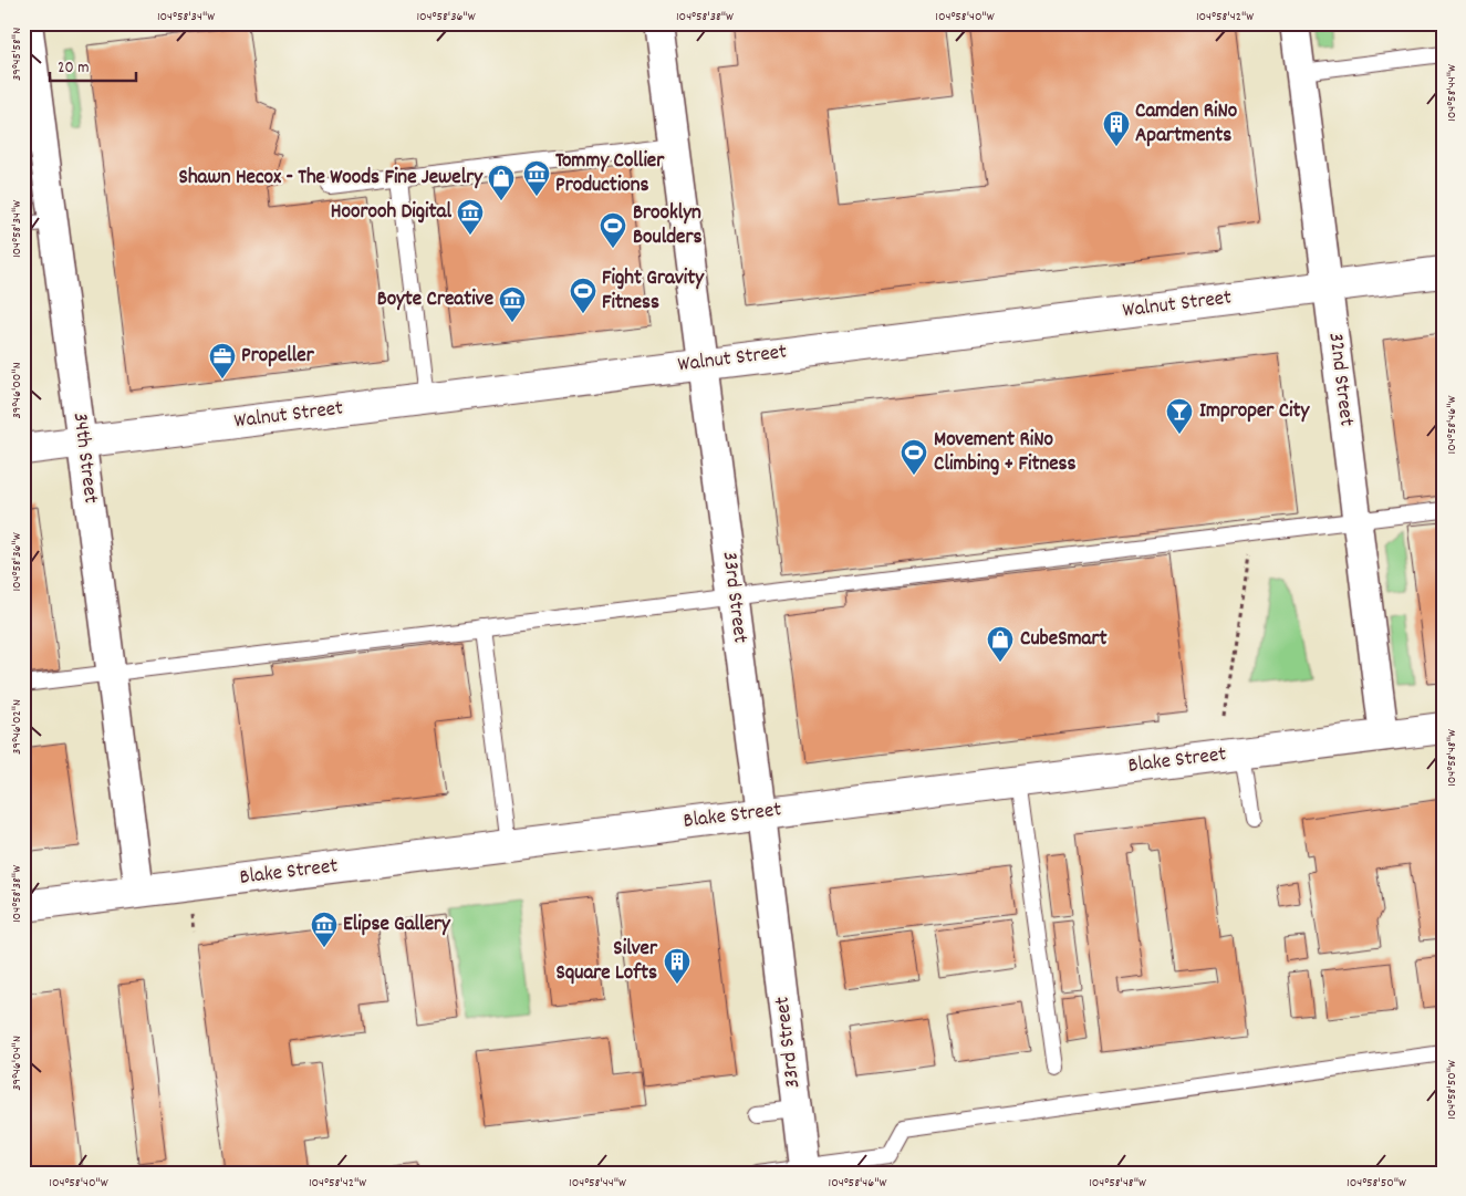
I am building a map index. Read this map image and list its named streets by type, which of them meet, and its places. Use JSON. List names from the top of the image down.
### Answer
{
  "streets": {
    "street": [
      "Walnut Street",
      "32nd Street",
      "34th Street",
      "33rd Street",
      "Blake Street"
    ]
  },
  "crossings": [
    ["Walnut Street", "32nd Street"],
    ["Walnut Street", "34th Street"],
    ["Walnut Street", "33rd Street"],
    ["32nd Street", "Blake Street"],
    ["34th Street", "Blake Street"],
    ["33rd Street", "Blake Street"]
  ],
  "places": {
    "building": ["Camden RiNo Apartments", "Silver Square Lofts"],
    "museum": [
      "Tommy Collier Productions",
      "Hoorooh Digital",
      "Boyte Creative",
      "Elipse Gallery"
    ],
    "shop": ["Shawn Hecox - The Woods Fine Jewelry", "CubeSmart"],
    "sports": ["Brooklyn Boulders", "Fight Gravity Fitness", "Movement RiNo Climbing + Fitness"],
    "office": ["Propeller"],
    "bar": ["Improper City"]
  },
  "scale_bar": "20 m",
  "coordinates": [
    "104°58'34\"W",
    "104°58'36\"W",
    "104°58'38\"W",
    "104°58'40\"W",
    "104°58'42\"W",
    "39°45'58\"N",
    "104°58'44\"W",
    "39°46'00\"N",
    "104°58'46\"W",
    "39°46'02\"N",
    "104°58'48\"W",
    "39°46'04\"N",
    "104°58'50\"W"
  ]
}
